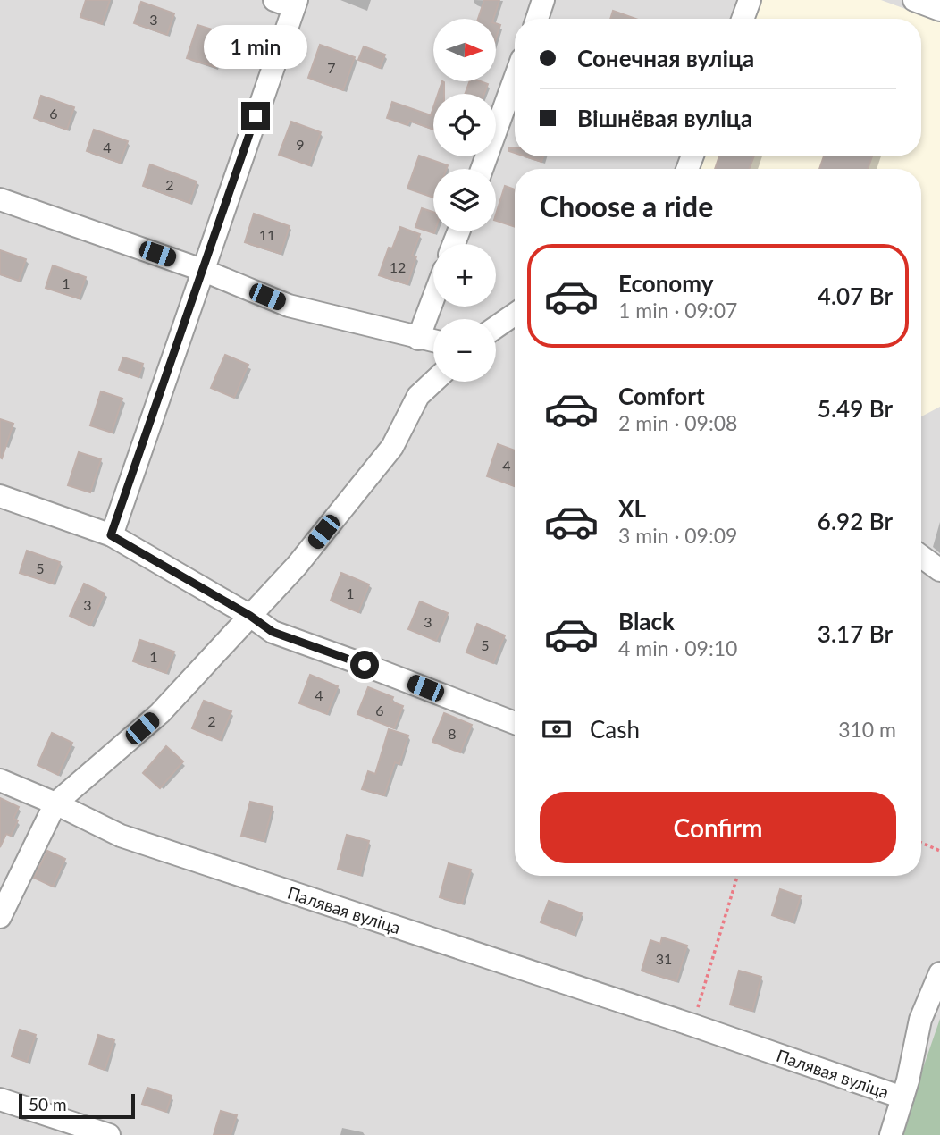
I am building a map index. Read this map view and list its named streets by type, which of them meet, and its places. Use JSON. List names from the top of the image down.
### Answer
{
  "streets": {
    "street": ["Палявая вуліца"]
  },
  "house_numbers": [
    "3",
    "7",
    "6",
    "9",
    "4",
    "2",
    "11",
    "12",
    "1",
    "4",
    "5",
    "1",
    "3",
    "3",
    "5",
    "1",
    "4",
    "6",
    "2",
    "8",
    "31"
  ],
  "scale_bar": "50 m",
  "north": "right",
  "page": {
    "map_buttons": ["+", "−"],
    "banner": ["Сонечная вуліца", "Вішнёвая вуліца"],
    "bubble": "1 min",
    "heading": "Choose a ride",
    "list": [
      {
        "name": "Economy",
        "note": "1 min · 09:07",
        "value": "4.07 Br"
      },
      {
        "name": "Comfort",
        "note": "2 min · 09:08",
        "value": "5.49 Br"
      },
      {
        "name": "XL",
        "note": "3 min · 09:09",
        "value": "6.92 Br"
      },
      {
        "name": "Black",
        "note": "4 min · 09:10",
        "value": "3.17 Br"
      }
    ],
    "pay": ["Cash", "310 m"],
    "buttons": "Confirm",
    "scale": "50 m"
  }
}
